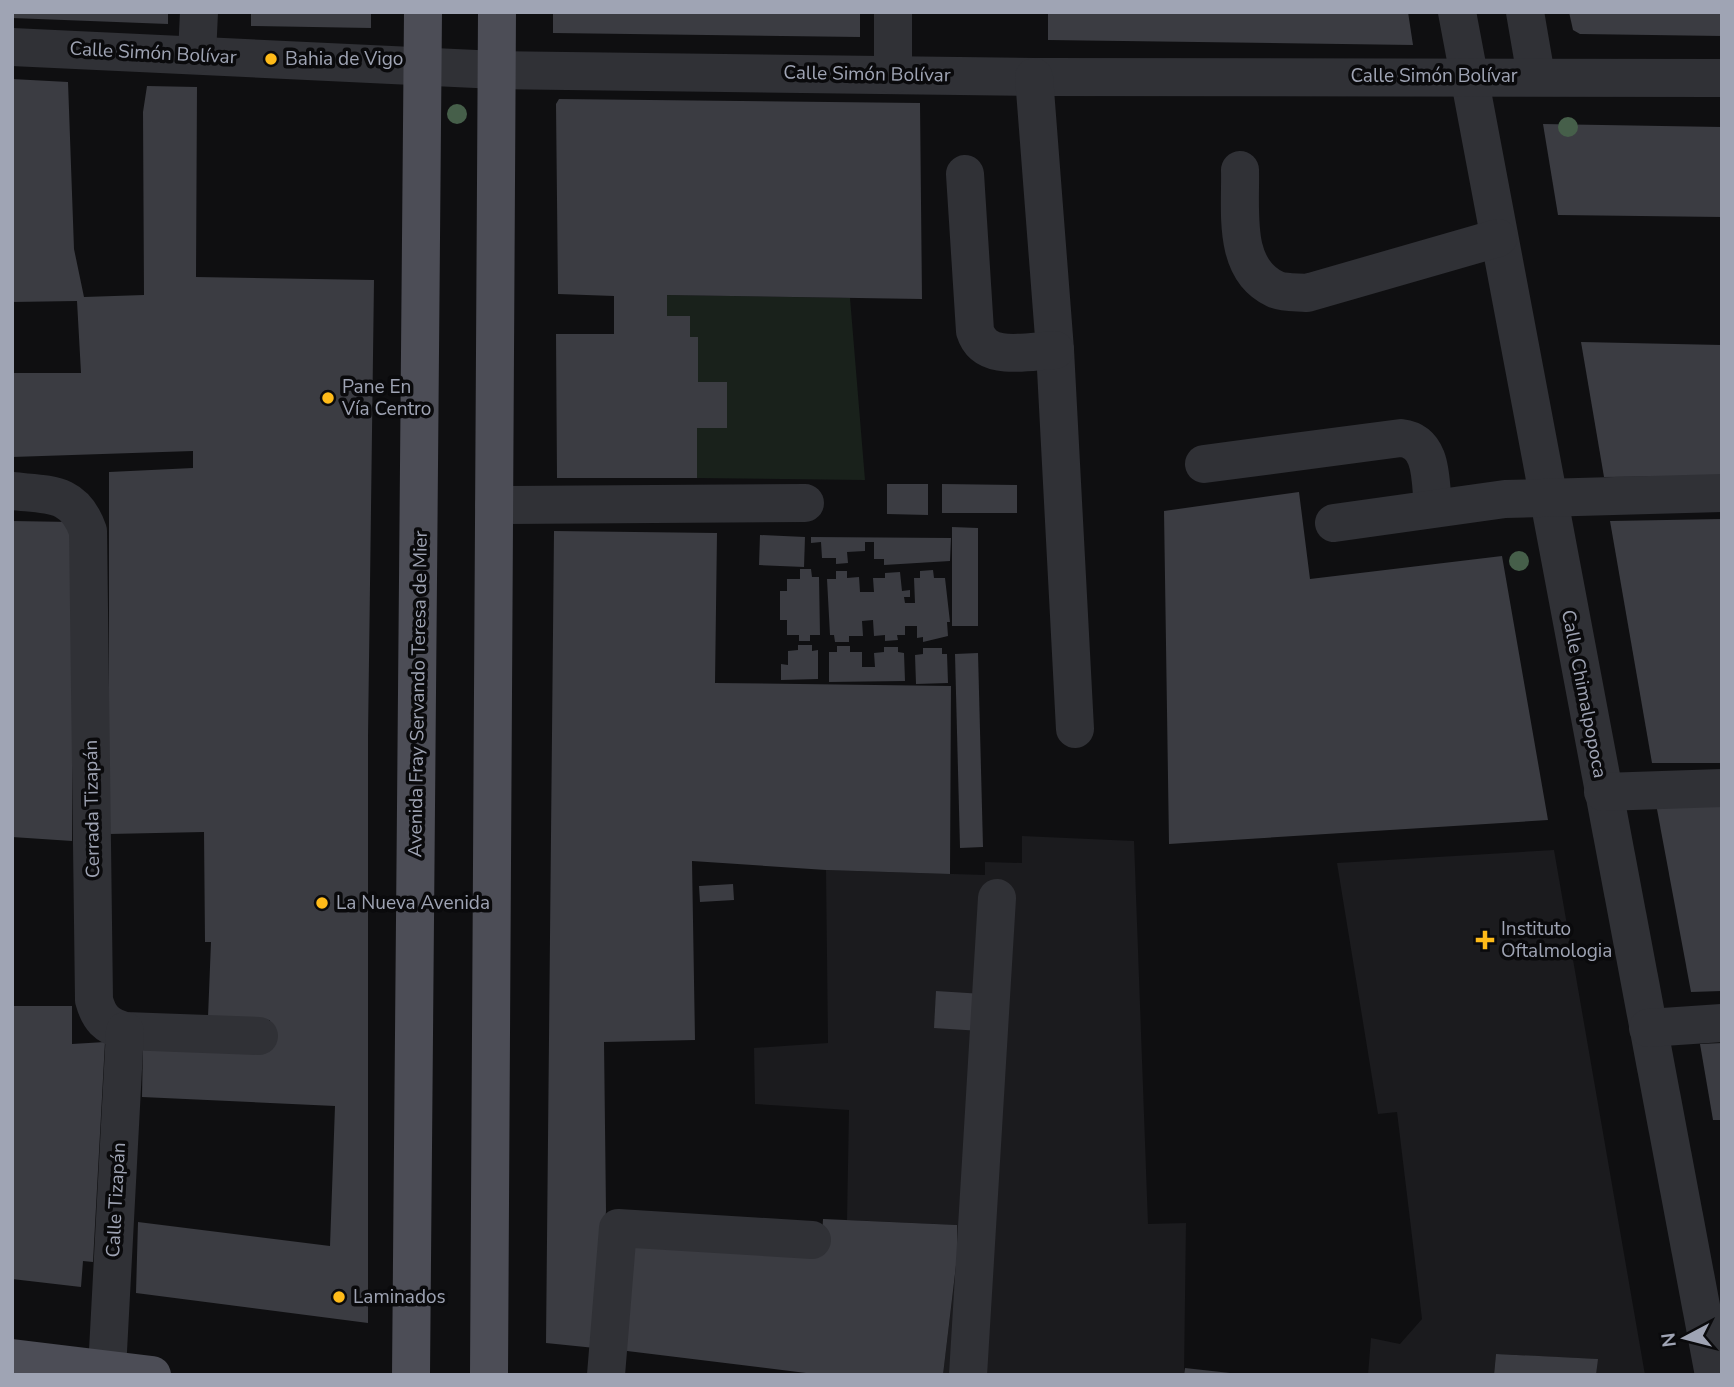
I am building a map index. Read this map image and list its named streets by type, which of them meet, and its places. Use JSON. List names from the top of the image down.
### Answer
{
  "streets": {
    "main road": ["Avenida Fray Servando Teresa de Mier"],
    "street": [
      "Calle Simón Bolívar",
      "Calle Chimalpopoca",
      "Cerrada Tizapán",
      "Calle Tizapán"
    ]
  },
  "crossings": [
    ["Calle Simón Bolívar", "Avenida Fray Servando Teresa de Mier"],
    ["Calle Simón Bolívar", "Calle Chimalpopoca"],
    ["Cerrada Tizapán", "Calle Tizapán"]
  ],
  "places": {
    "other": [
      "Bahia de Vigo",
      "Pane En Vía Centro",
      "La Nueva Avenida",
      "Laminados"
    ],
    "health": ["Instituto Oftalmologia"]
  },
  "north": "left"
}
